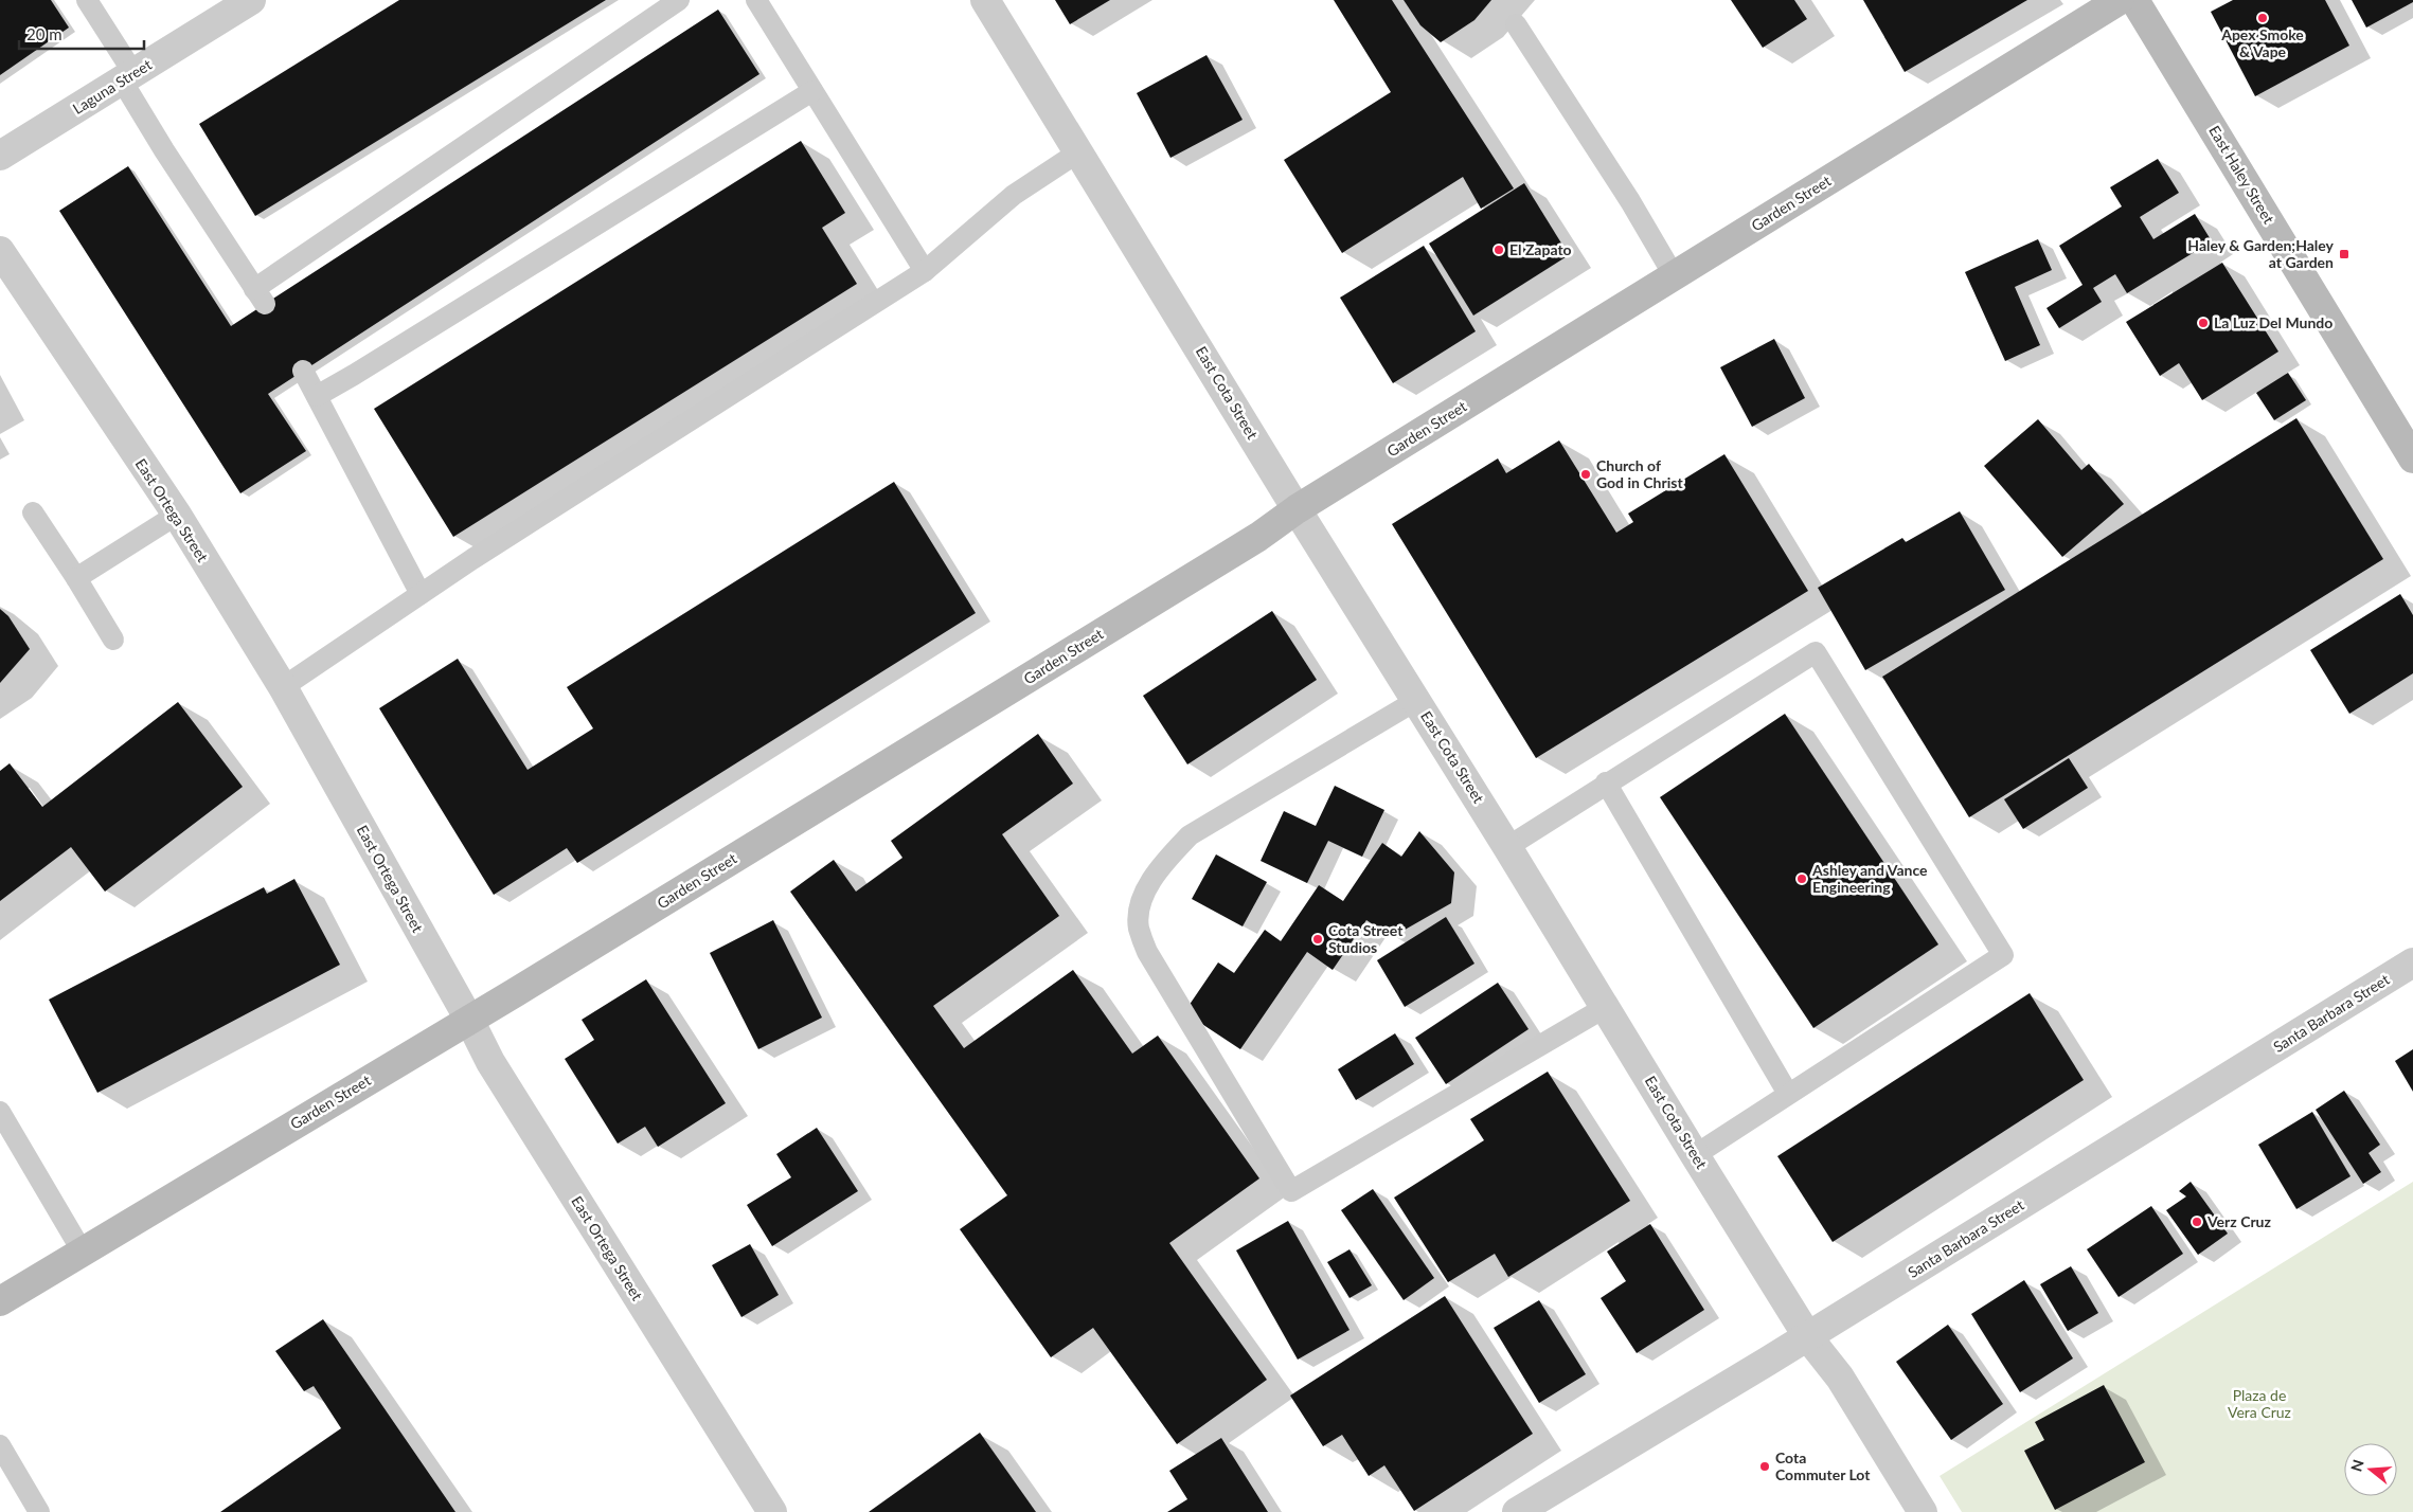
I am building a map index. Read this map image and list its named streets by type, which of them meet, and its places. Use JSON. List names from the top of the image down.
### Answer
{
  "streets": {
    "main road": ["East Haley Street", "Garden Street"],
    "street": [
      "Laguna Street",
      "East Cota Street",
      "East Ortega Street",
      "Santa Barbara Street"
    ]
  },
  "crossings": [
    ["Garden Street", "East Cota Street"],
    ["Garden Street", "East Ortega Street"],
    ["East Cota Street", "Santa Barbara Street"]
  ],
  "parks": ["Plaza de Vera Cruz"],
  "places": {
    "other": [
      "Apex Smoke & Vape",
      "El Zapato",
      "La Luz Del Mundo",
      "Church of God in Christ",
      "Ashley and Vance Engineering",
      "Cota Street Studios",
      "Verz Cruz",
      "Cota Commuter Lot"
    ],
    "transit": ["Haley & Garden;Haley at Garden"]
  },
  "scale_bar": "20 m",
  "north": "left"
}
